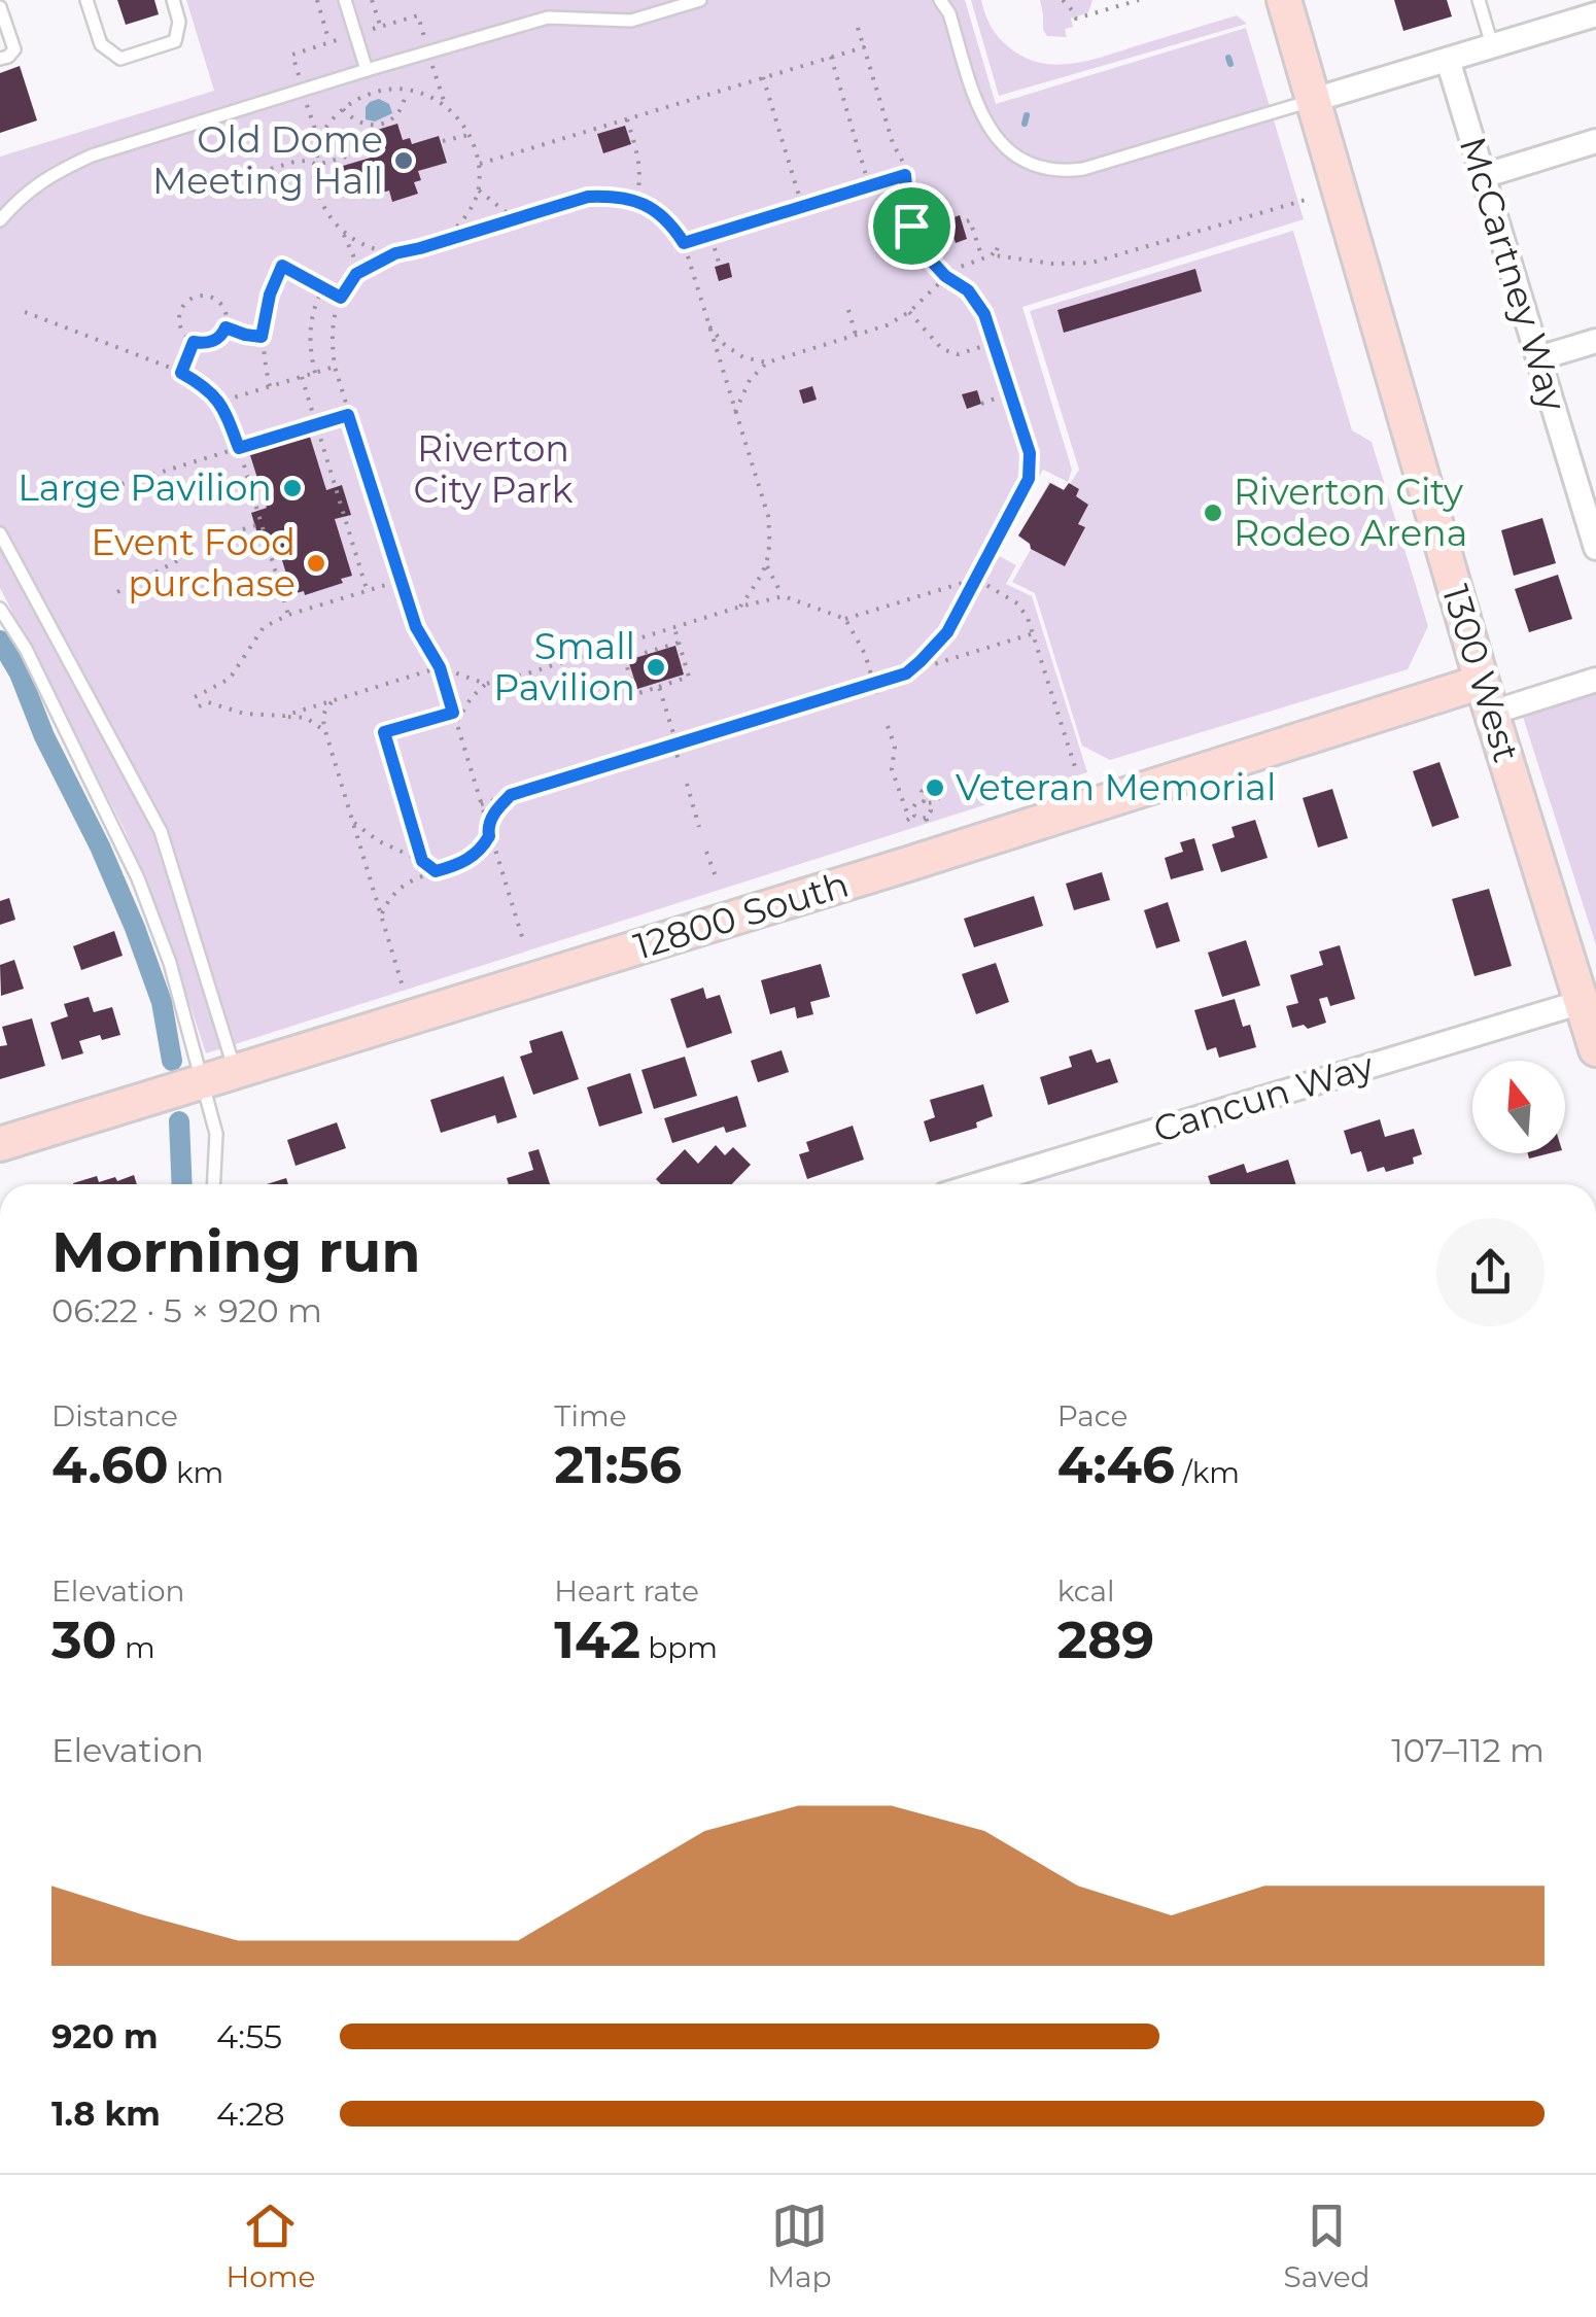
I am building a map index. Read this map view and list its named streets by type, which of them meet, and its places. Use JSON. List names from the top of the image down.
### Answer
{
  "streets": {
    "street": [
      "McCartney Way",
      "1300 West",
      "12800 South",
      "Cancun Way"
    ]
  },
  "crossings": [
    ["1300 West", "12800 South"],
    ["1300 West", "Cancun Way"]
  ],
  "parks": ["Riverton City Park"],
  "places": [
    "Old Dome Meeting Hall",
    "Large Pavilion",
    "Riverton City Rodeo Arena",
    "Event Food purchase",
    "Small Pavilion",
    "Veteran Memorial"
  ],
  "north": "top",
  "page": {
    "heading": ["Morning run", "06:22 · 5 × 920 m"],
    "stats": [
      ["Distance", "4.60 km"],
      ["Time", "21:56"],
      ["Pace", "4:46 /km"],
      ["Elevation", "30 m"],
      ["Heart rate", "142 bpm"],
      ["kcal", "289"]
    ],
    "chart": ["Elevation", "107–112 m"],
    "list": [
      {
        "name": "920 m",
        "note": "4:55"
      },
      {
        "name": "1.8 km",
        "note": "4:28"
      }
    ],
    "tabs": ["Home", "Map", "Saved"]
  }
}
